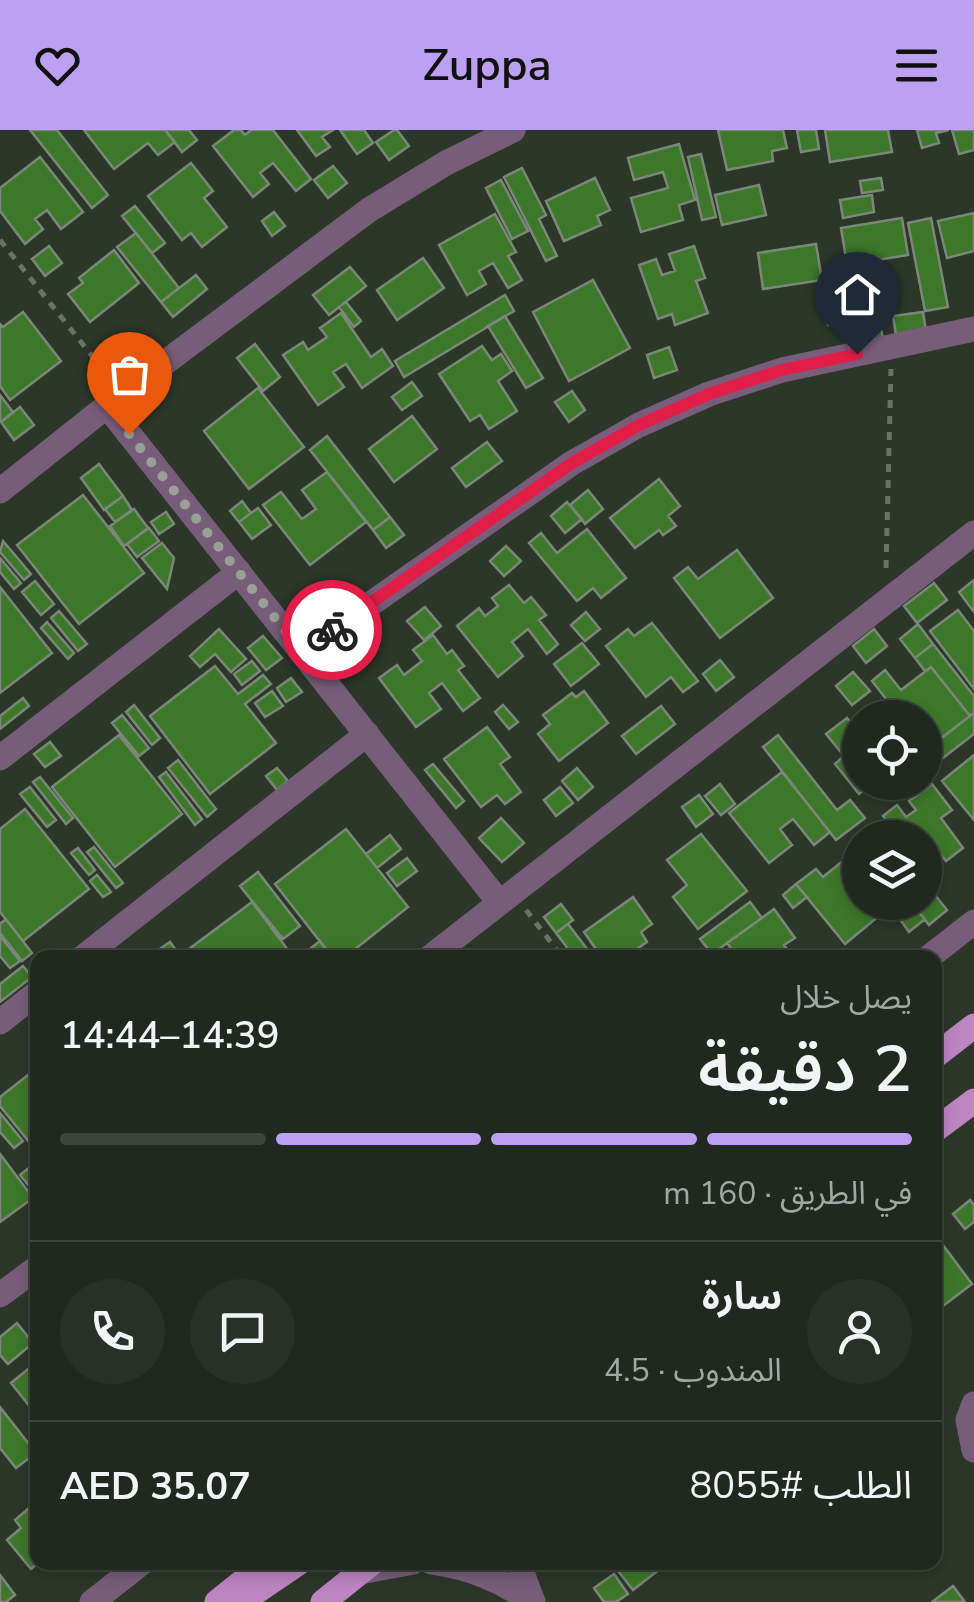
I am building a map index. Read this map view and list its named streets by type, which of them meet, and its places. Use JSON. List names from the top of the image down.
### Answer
{
  "page": {
    "header": "Zuppa",
    "heading": ["2 دقيقة", "يصل خلال", "14:39–14:44"],
    "panel": [
      "سارة",
      "المندوب · 4.5",
      "الطلب #8055",
      "AED 35.07"
    ],
    "bar": "في الطريق · 160 m"
  }
}
